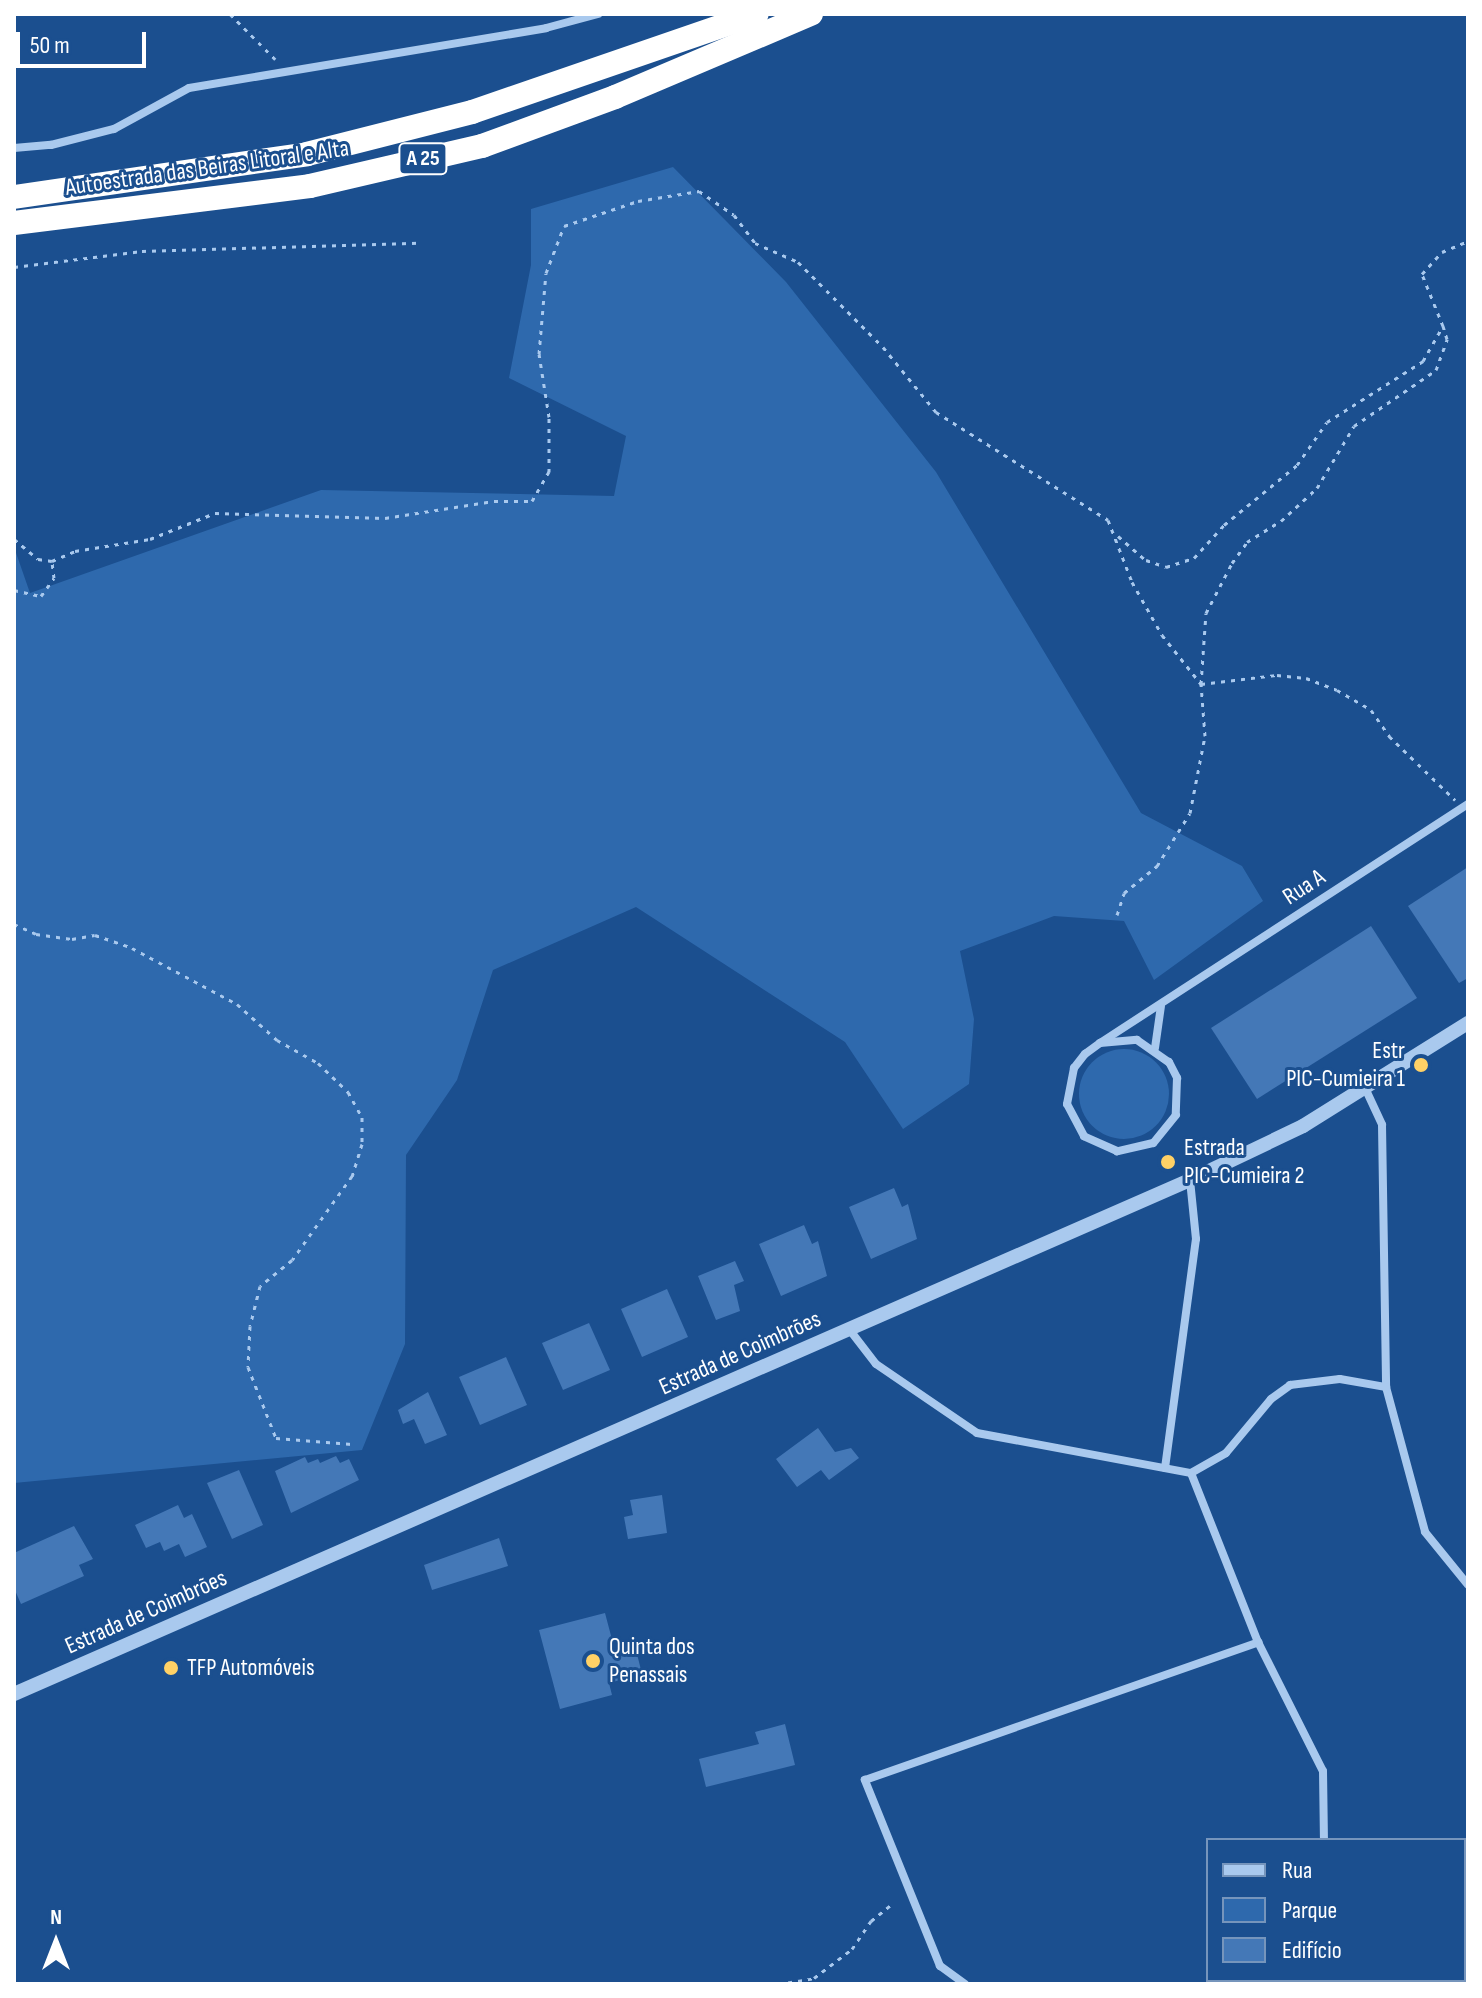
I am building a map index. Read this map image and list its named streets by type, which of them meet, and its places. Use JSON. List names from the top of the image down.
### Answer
{
  "streets": {
    "highway": ["A 25", "Autoestrada das Beiras Litoral e Alta"],
    "street": ["Rua A", "Estrada de Coimbrões"]
  },
  "places": [
    "Estr PIC-Cumieira 1",
    "Estrada PIC-Cumieira 2",
    "Quinta dos Penassais",
    "TFP Automóveis"
  ],
  "legend": ["Rua", "Parque", "Edifício"],
  "scale_bar": "50 m",
  "north": "top"
}
